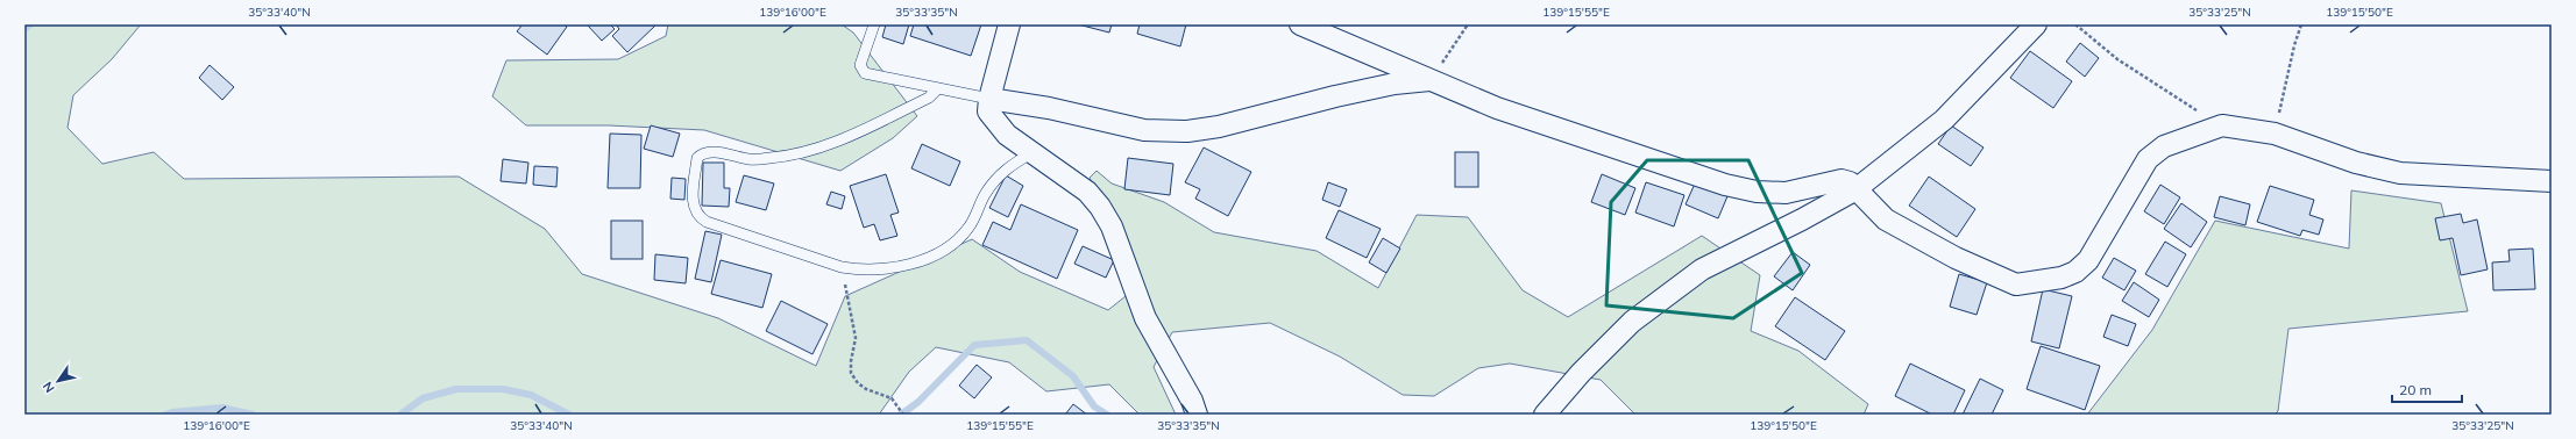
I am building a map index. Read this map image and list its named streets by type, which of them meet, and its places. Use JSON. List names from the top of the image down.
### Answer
{
  "scale_bar": "20 m",
  "north": "bottom left",
  "coordinates": [
    "35°33'40\"N",
    "139°16'00\"E",
    "35°33'35\"N",
    "139°15'55\"E",
    "35°33'25\"N",
    "139°15'50\"E"
  ]
}
